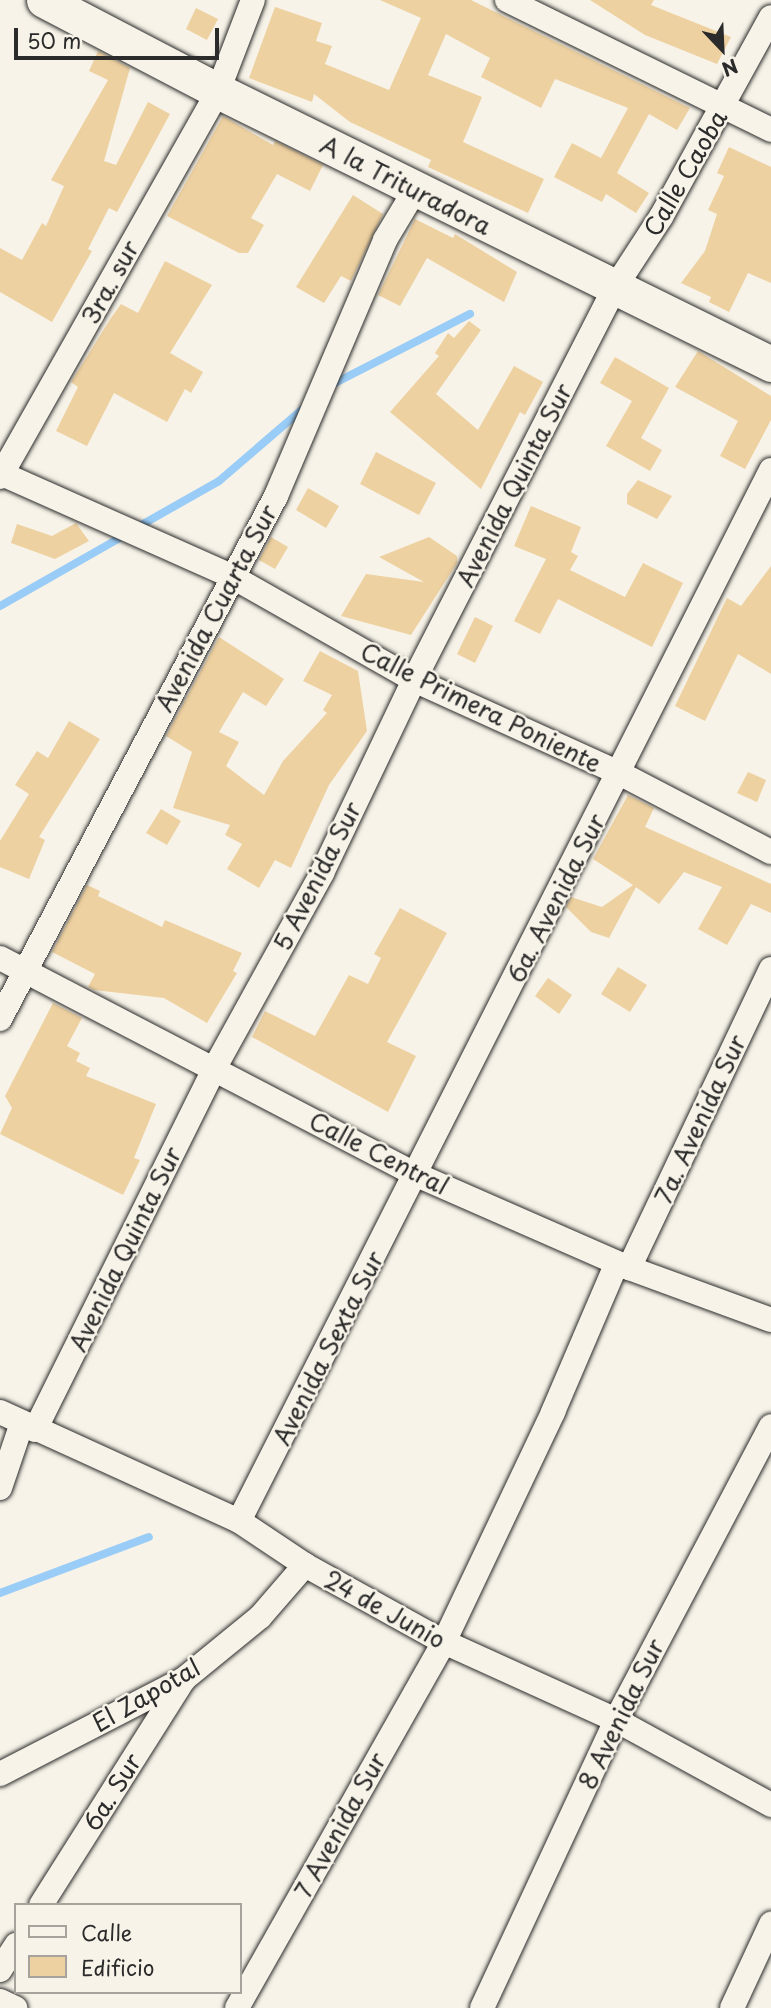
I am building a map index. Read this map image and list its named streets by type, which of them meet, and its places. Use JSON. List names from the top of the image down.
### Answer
{
  "streets": {
    "street": [
      "Calle Caoba",
      "A la Trituradora",
      "3ra. sur",
      "Avenida Quinta Sur",
      "Avenida Cuarta Sur",
      "Calle Primera Poniente",
      "5 Avenida Sur",
      "6a. Avenida Sur",
      "7a. Avenida Sur",
      "Calle Central",
      "Avenida Sexta Sur",
      "24 de Junio",
      "El Zapotal",
      "8 Avenida Sur",
      "6a. Sur",
      "7 Avenida Sur"
    ]
  },
  "crossings": [
    ["Calle Caoba", "A la Trituradora"],
    ["Calle Caoba", "Avenida Quinta Sur"],
    ["A la Trituradora", "3ra. sur"],
    ["A la Trituradora", "Avenida Quinta Sur"],
    ["A la Trituradora", "Avenida Cuarta Sur"],
    ["3ra. sur", "Calle Primera Poniente"],
    ["Avenida Quinta Sur", "Calle Primera Poniente"],
    ["Avenida Quinta Sur", "5 Avenida Sur"],
    ["Avenida Quinta Sur", "Calle Central"],
    ["Avenida Quinta Sur", "24 de Junio"],
    ["Avenida Cuarta Sur", "Calle Primera Poniente"],
    ["Avenida Cuarta Sur", "Calle Central"],
    ["Calle Primera Poniente", "5 Avenida Sur"],
    ["Calle Primera Poniente", "6a. Avenida Sur"],
    ["5 Avenida Sur", "Calle Central"],
    ["6a. Avenida Sur", "Calle Central"],
    ["6a. Avenida Sur", "Avenida Sexta Sur"],
    ["7a. Avenida Sur", "Calle Central"],
    ["7a. Avenida Sur", "24 de Junio"],
    ["7a. Avenida Sur", "7 Avenida Sur"],
    ["Calle Central", "Avenida Sexta Sur"],
    ["Avenida Sexta Sur", "24 de Junio"],
    ["24 de Junio", "El Zapotal"],
    ["24 de Junio", "8 Avenida Sur"],
    ["24 de Junio", "7 Avenida Sur"],
    ["El Zapotal", "6a. Sur"]
  ],
  "legend": ["Calle", "Edificio"],
  "scale_bar": "50 m",
  "north": "bottom right"
}
